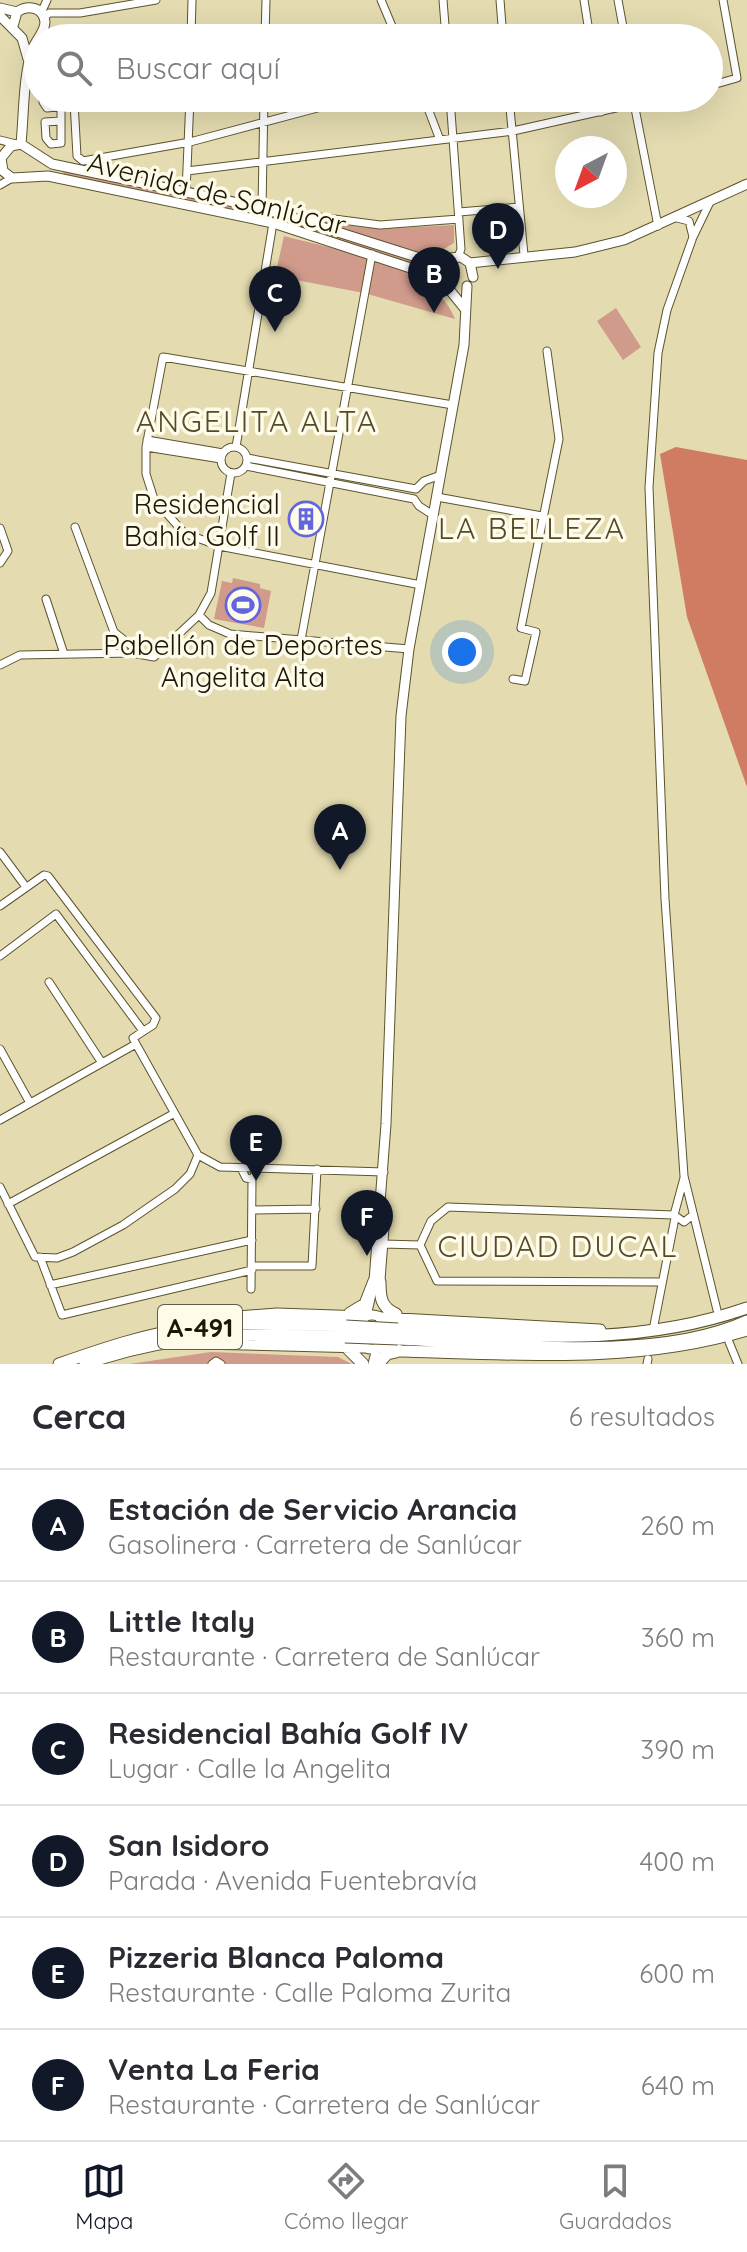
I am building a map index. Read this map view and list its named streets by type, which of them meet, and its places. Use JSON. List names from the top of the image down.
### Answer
{
  "streets": {
    "highway": ["A-491"],
    "main road": ["Avenida de Sanlúcar"]
  },
  "districts": ["ANGELITA ALTA", "LA BELLEZA", "CIUDAD DUCAL"],
  "places": {
    "building": ["Residencial Bahía Golf II"],
    "sports": ["Pabellón de Deportes Angelita Alta"]
  },
  "north": "bottom left",
  "page": {
    "search": "Buscar aquí",
    "pins": [
      "D",
      "B",
      "C",
      "A",
      "E",
      "F"
    ],
    "heading": ["Cerca", "6 resultados"],
    "list": [
      {
        "mark": "A",
        "name": "Estación de Servicio Arancia",
        "note": "Gasolinera · Carretera de Sanlúcar",
        "value": "260 m"
      },
      {
        "mark": "B",
        "name": "Little Italy",
        "note": "Restaurante · Carretera de Sanlúcar",
        "value": "360 m"
      },
      {
        "mark": "C",
        "name": "Residencial Bahía Golf IV",
        "note": "Lugar · Calle la Angelita",
        "value": "390 m"
      },
      {
        "mark": "D",
        "name": "San Isidoro",
        "note": "Parada · Avenida Fuentebravía",
        "value": "400 m"
      },
      {
        "mark": "E",
        "name": "Pizzeria Blanca Paloma",
        "note": "Restaurante · Calle Paloma Zurita",
        "value": "600 m"
      },
      {
        "mark": "F",
        "name": "Venta La Feria",
        "note": "Restaurante · Carretera de Sanlúcar",
        "value": "640 m"
      }
    ],
    "nav": ["Mapa", "Cómo llegar", "Guardados"]
  }
}
